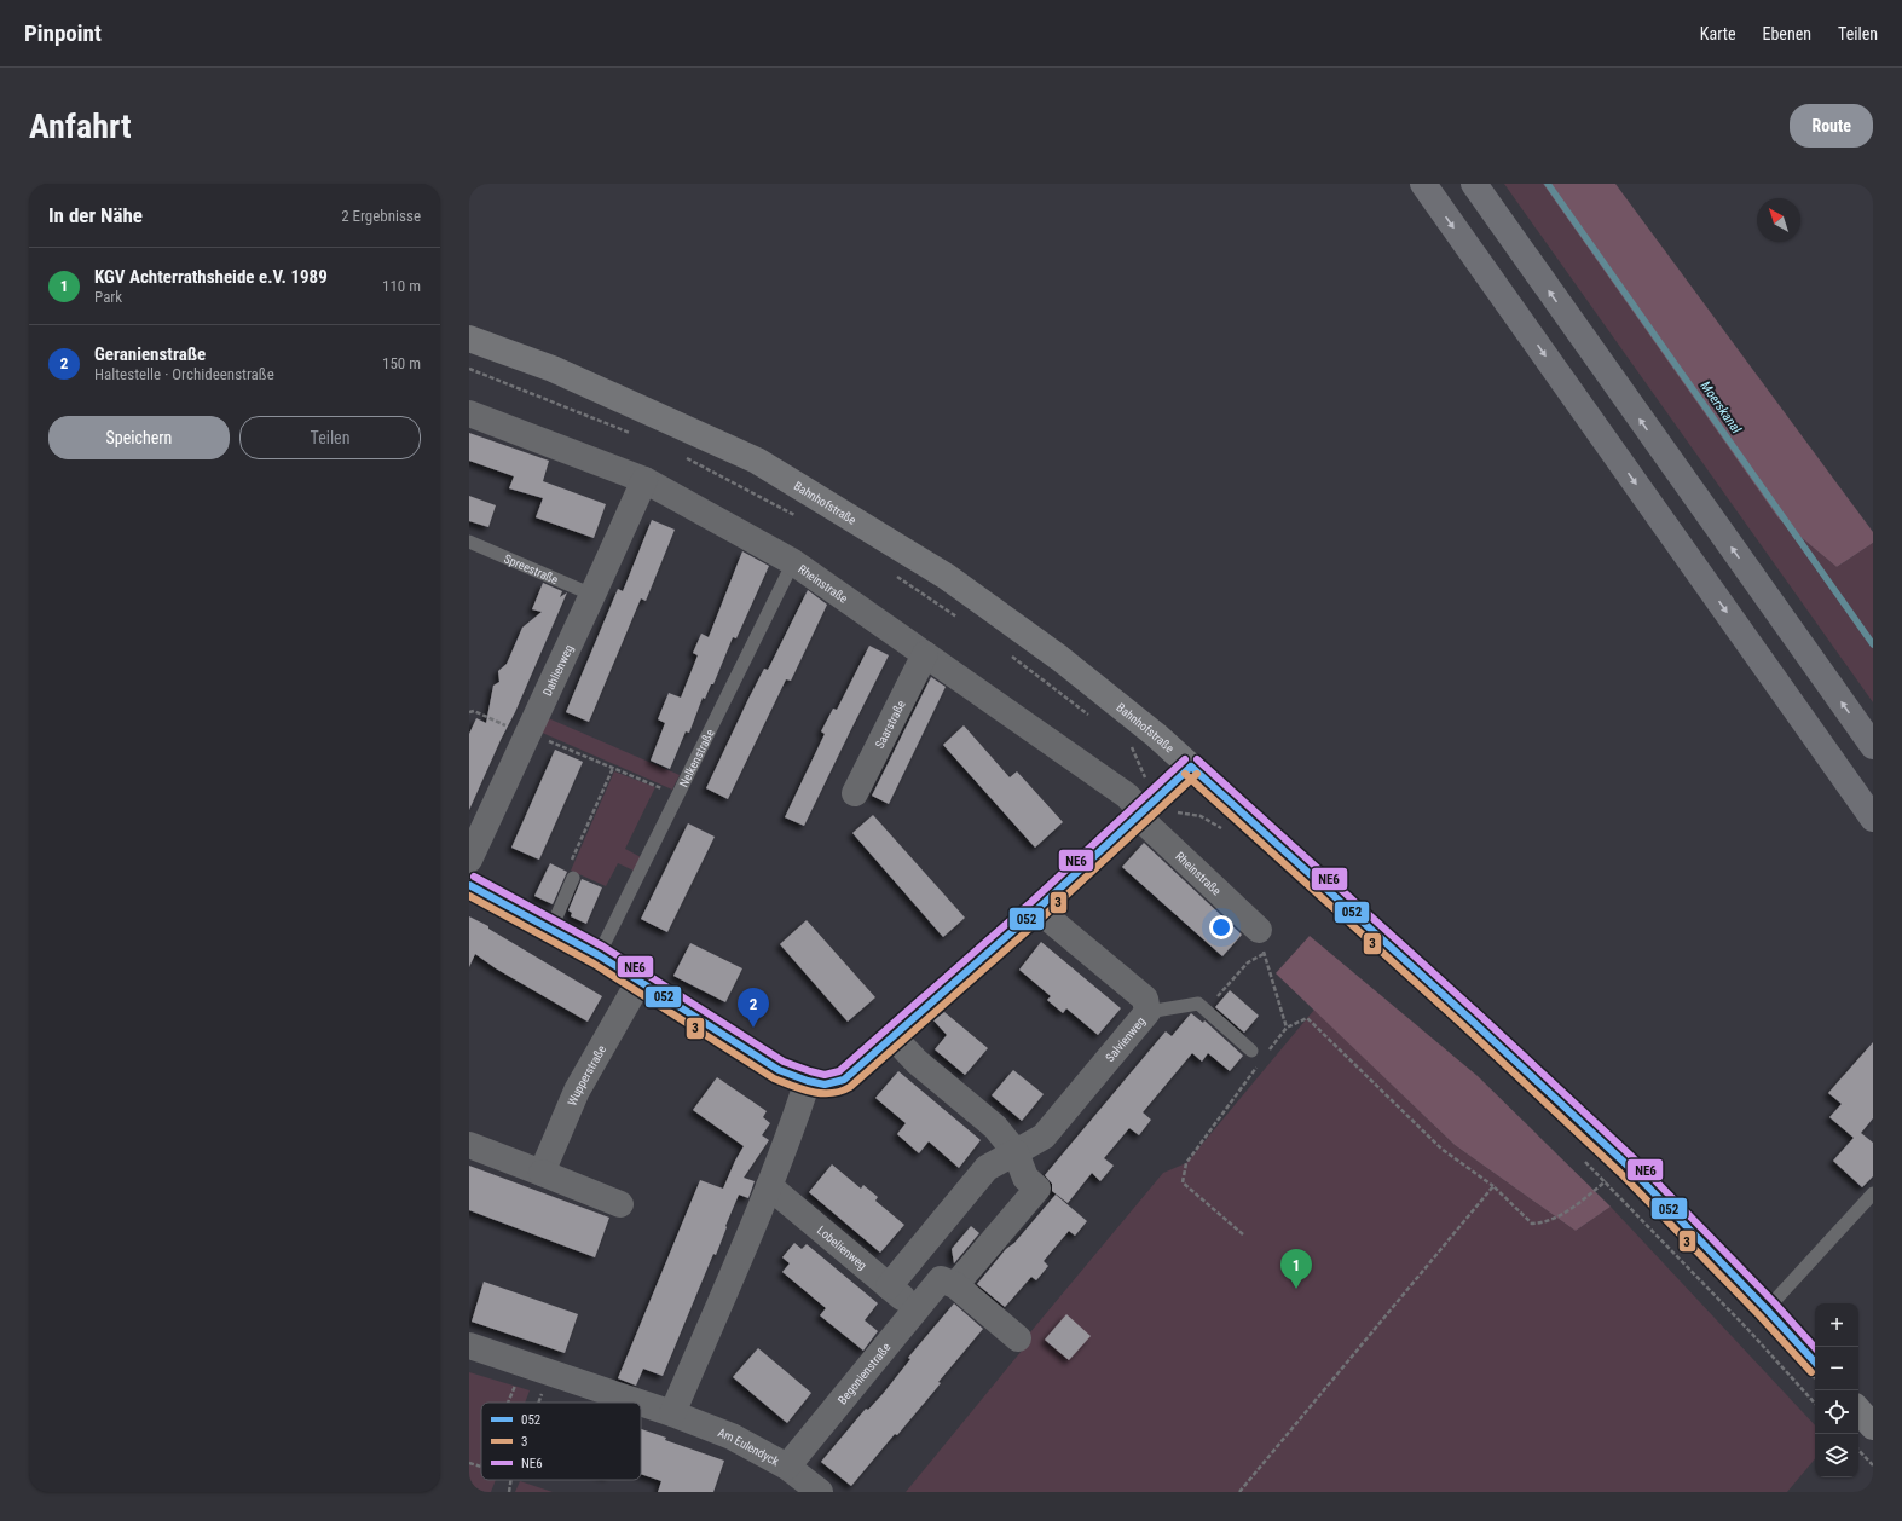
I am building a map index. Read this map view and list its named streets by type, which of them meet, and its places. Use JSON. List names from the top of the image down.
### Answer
{
  "streets": {
    "main road": ["Bahnhofstraße"],
    "street": [
      "Rheinstraße",
      "Dahlienweg",
      "Saarstraße",
      "Salvienweg",
      "Wupperstraße",
      "Lobelienweg",
      "Begonienstraße",
      "Am Eulendyck"
    ],
    "lane": ["Spreestraße", "Nelkenstraße"]
  },
  "crossings": [
    ["Spreestraße", "Dahlienweg"],
    ["Rheinstraße", "Dahlienweg"],
    ["Rheinstraße", "Saarstraße"],
    ["Rheinstraße", "Nelkenstraße"],
    ["Salvienweg", "Lobelienweg"],
    ["Lobelienweg", "Begonienstraße"],
    ["Begonienstraße", "Am Eulendyck"]
  ],
  "water": ["Moerskanal"],
  "lines": ["transit line NE6", "transit line 052", "transit line 3"],
  "legend": ["052", "3", "NE6"],
  "north": "top left",
  "page": {
    "header": "Pinpoint",
    "nav": ["Karte", "Ebenen", "Teilen"],
    "buttons": [
      "Route",
      ["Speichern", "Teilen"]
    ],
    "title": "Anfahrt",
    "heading": ["In der Nähe", "2 Ergebnisse"],
    "list": [
      {
        "mark": "1",
        "name": "KGV Achterrathsheide e.V. 1989",
        "note": "Park",
        "value": "110 m"
      },
      {
        "mark": "2",
        "name": "Geranienstraße",
        "note": "Haltestelle · Orchideenstraße",
        "value": "150 m"
      }
    ],
    "pins": ["2", "1"],
    "map_buttons": ["+", "−"]
  }
}
